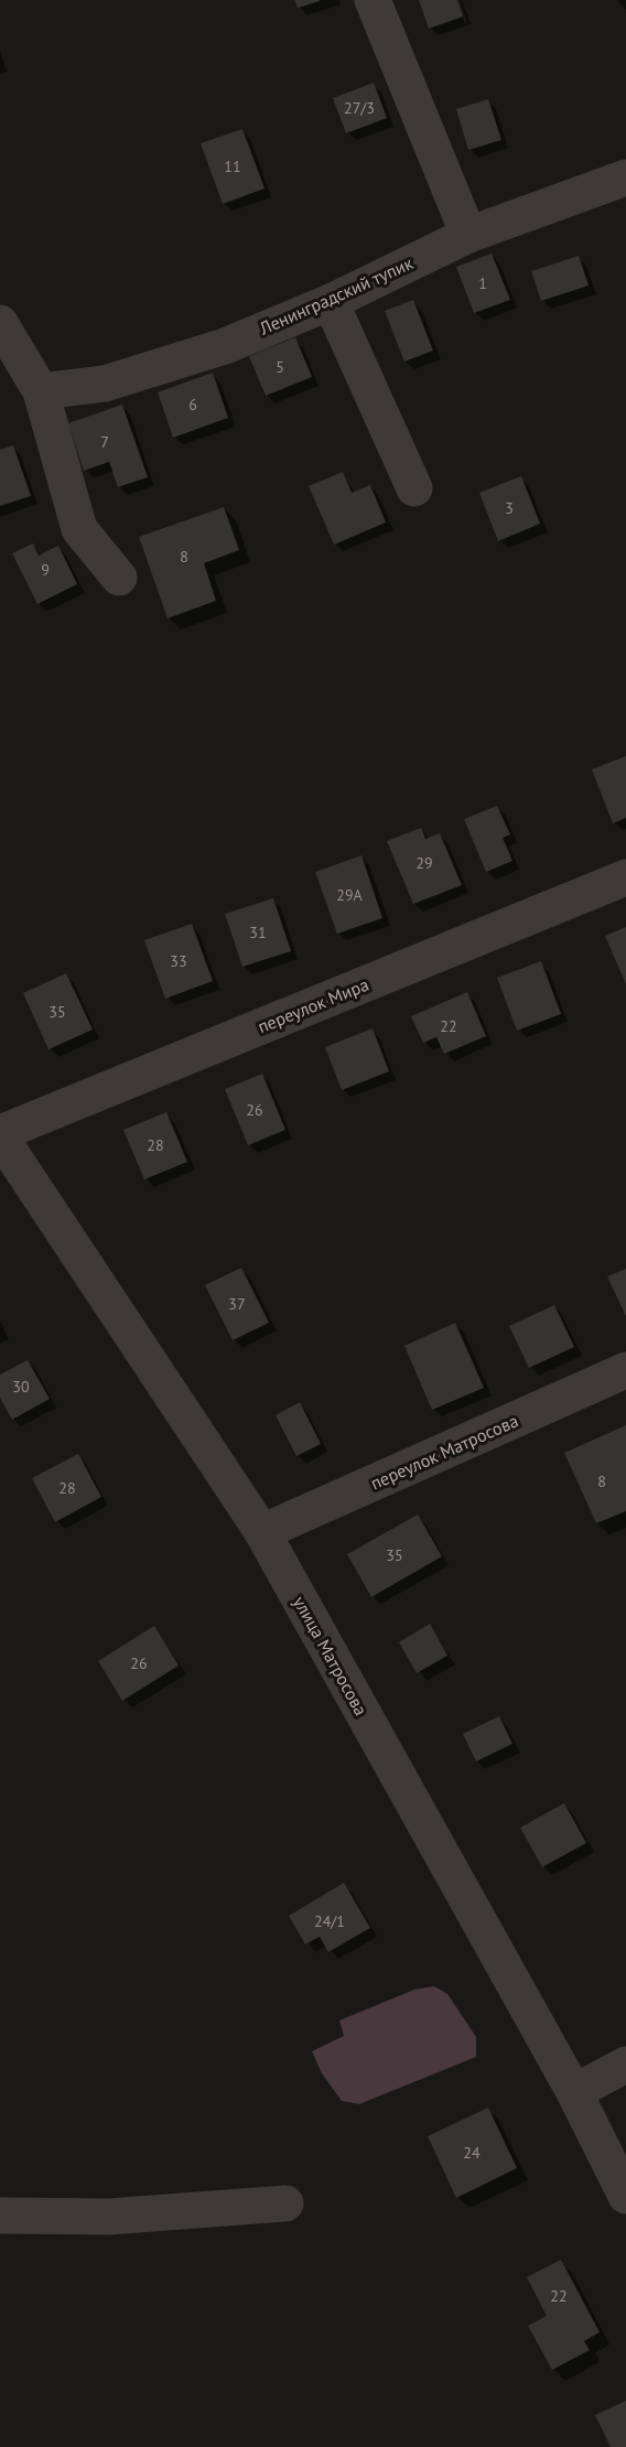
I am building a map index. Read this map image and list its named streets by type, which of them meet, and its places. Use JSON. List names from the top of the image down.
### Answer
{
  "streets": {
    "street": [
      "Ленинградский тупик",
      "переулок Мира",
      "переулок Матросова",
      "улица Матросова"
    ]
  },
  "crossings": [
    ["переулок Мира", "улица Матросова"],
    ["переулок Матросова", "улица Матросова"]
  ],
  "house_numbers": [
    "27/3",
    "11",
    "1",
    "5",
    "6",
    "7",
    "3",
    "8",
    "9",
    "29",
    "29А",
    "31",
    "33",
    "35",
    "22",
    "26",
    "28",
    "37",
    "30",
    "8",
    "28",
    "35",
    "26",
    "24/1",
    "24",
    "22"
  ]
}
